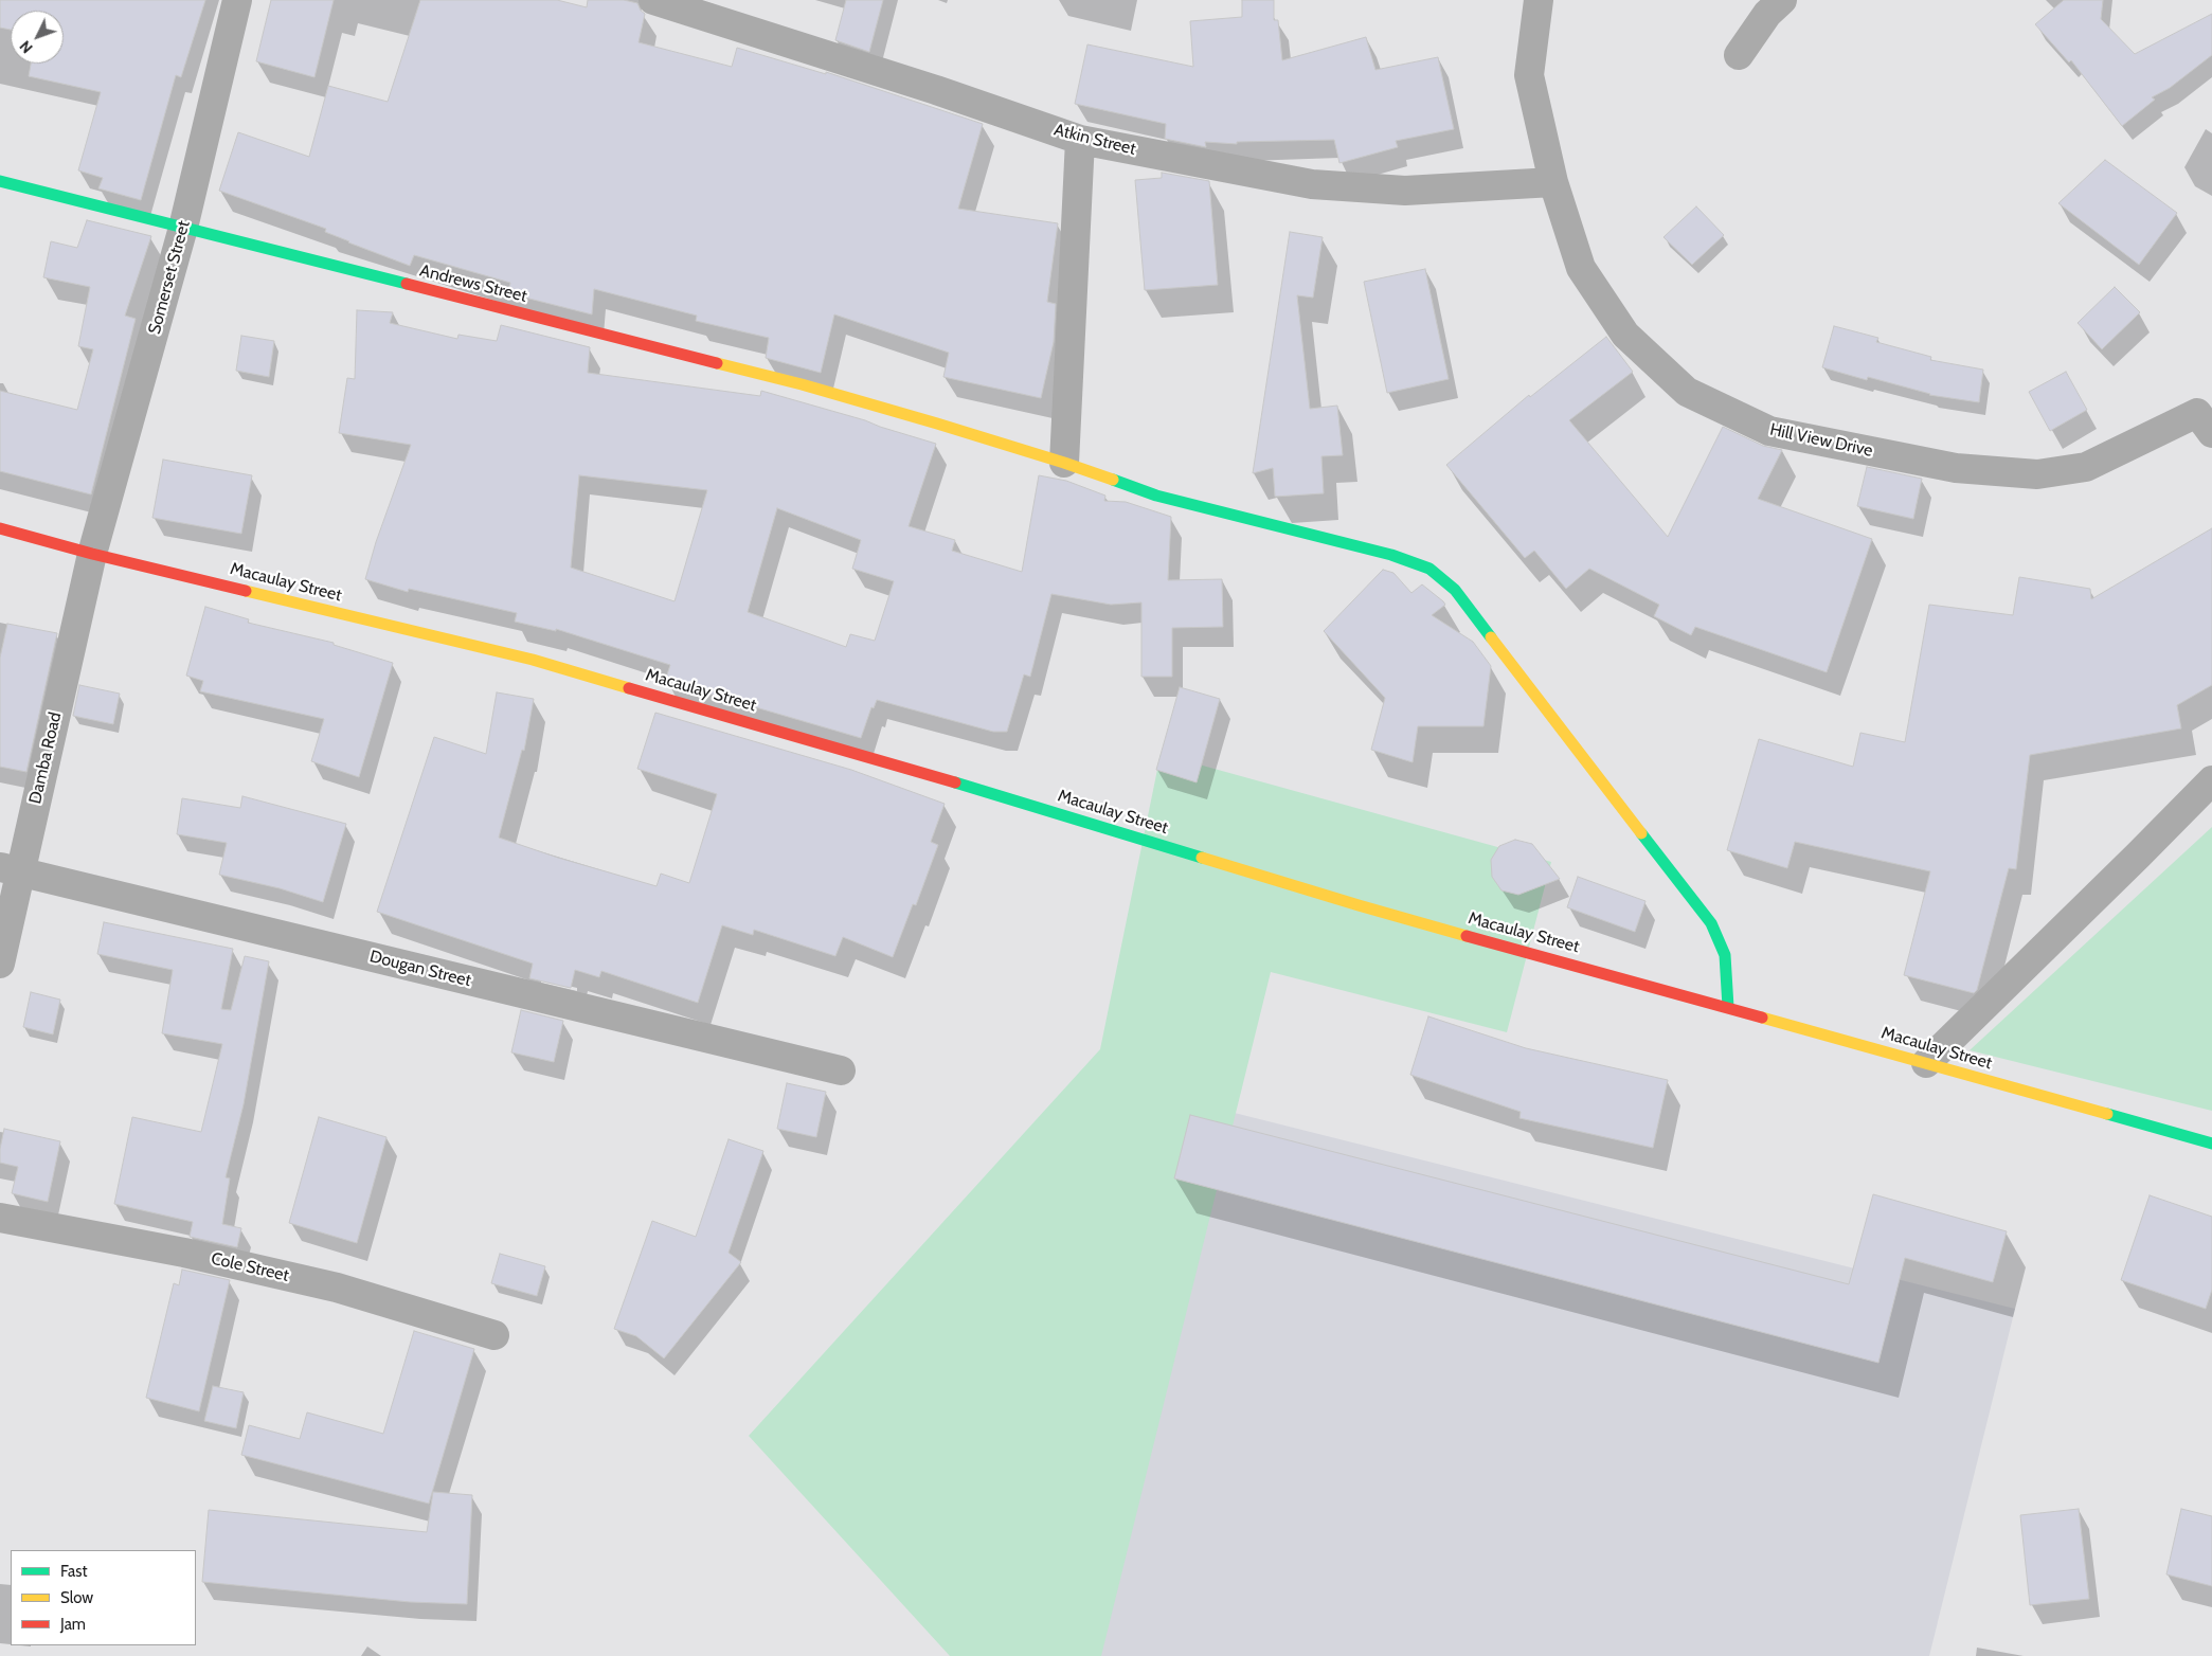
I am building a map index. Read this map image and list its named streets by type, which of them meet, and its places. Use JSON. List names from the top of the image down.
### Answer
{
  "streets": {
    "street": [
      "Atkin Street",
      "Somerset Street",
      "Andrews Street",
      "Hill View Drive",
      "Macaulay Street",
      "Damba Road",
      "Dougan Street",
      "Cole Street"
    ]
  },
  "crossings": [
    ["Atkin Street", "Hill View Drive"],
    ["Somerset Street", "Andrews Street"],
    ["Somerset Street", "Macaulay Street"],
    ["Somerset Street", "Damba Road"],
    ["Andrews Street", "Macaulay Street"],
    ["Macaulay Street", "Damba Road"],
    ["Damba Road", "Dougan Street"]
  ],
  "legend": ["Fast", "Slow", "Jam"],
  "north": "bottom left"
}
